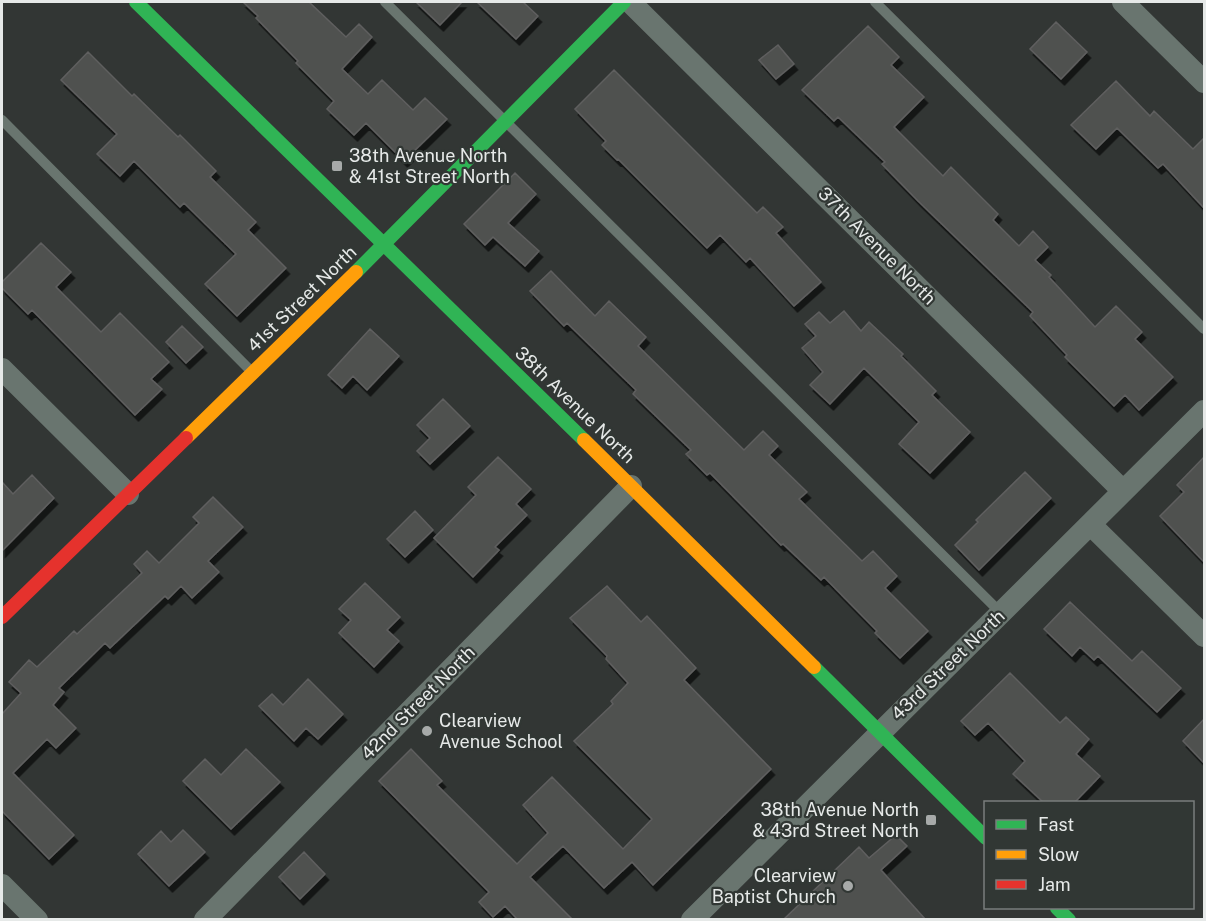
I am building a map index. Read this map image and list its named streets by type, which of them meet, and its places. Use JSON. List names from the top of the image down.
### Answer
{
  "streets": {
    "main road": ["41st Street North", "38th Avenue North"],
    "street": ["37th Avenue North", "43rd Street North", "42nd Street North"]
  },
  "crossings": [
    ["37th Avenue North", "43rd Street North"],
    ["41st Street North", "38th Avenue North"],
    ["38th Avenue North", "43rd Street North"],
    ["38th Avenue North", "42nd Street North"]
  ],
  "places": {
    "transit": ["38th Avenue North & 41st Street North", "38th Avenue North & 43rd Street North"],
    "other": ["Clearview Avenue School", "Clearview Baptist Church"]
  },
  "legend": ["Fast", "Slow", "Jam"]
}
